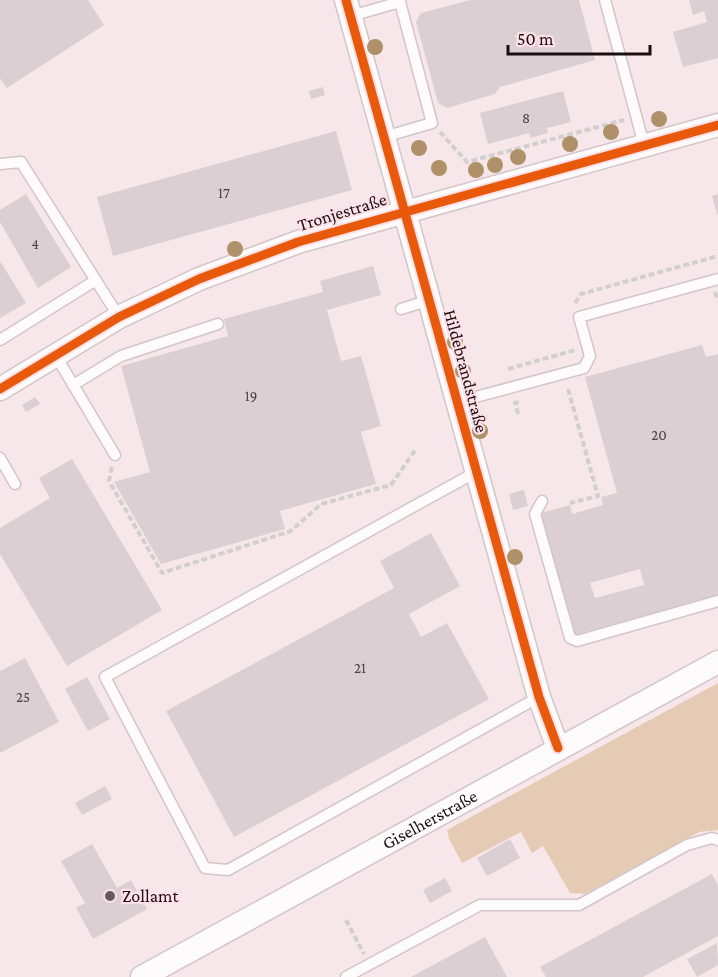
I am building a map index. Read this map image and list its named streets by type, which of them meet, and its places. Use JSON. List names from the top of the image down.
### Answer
{
  "streets": {
    "street": ["Tronjestraße", "Hildebrandstraße", "Giselherstraße"]
  },
  "crossings": [
    ["Tronjestraße", "Hildebrandstraße"],
    ["Hildebrandstraße", "Giselherstraße"]
  ],
  "places": ["Zollamt"],
  "house_numbers": [
    "8",
    "17",
    "4",
    "19",
    "20",
    "21",
    "25"
  ],
  "scale_bar": "50 m"
}
